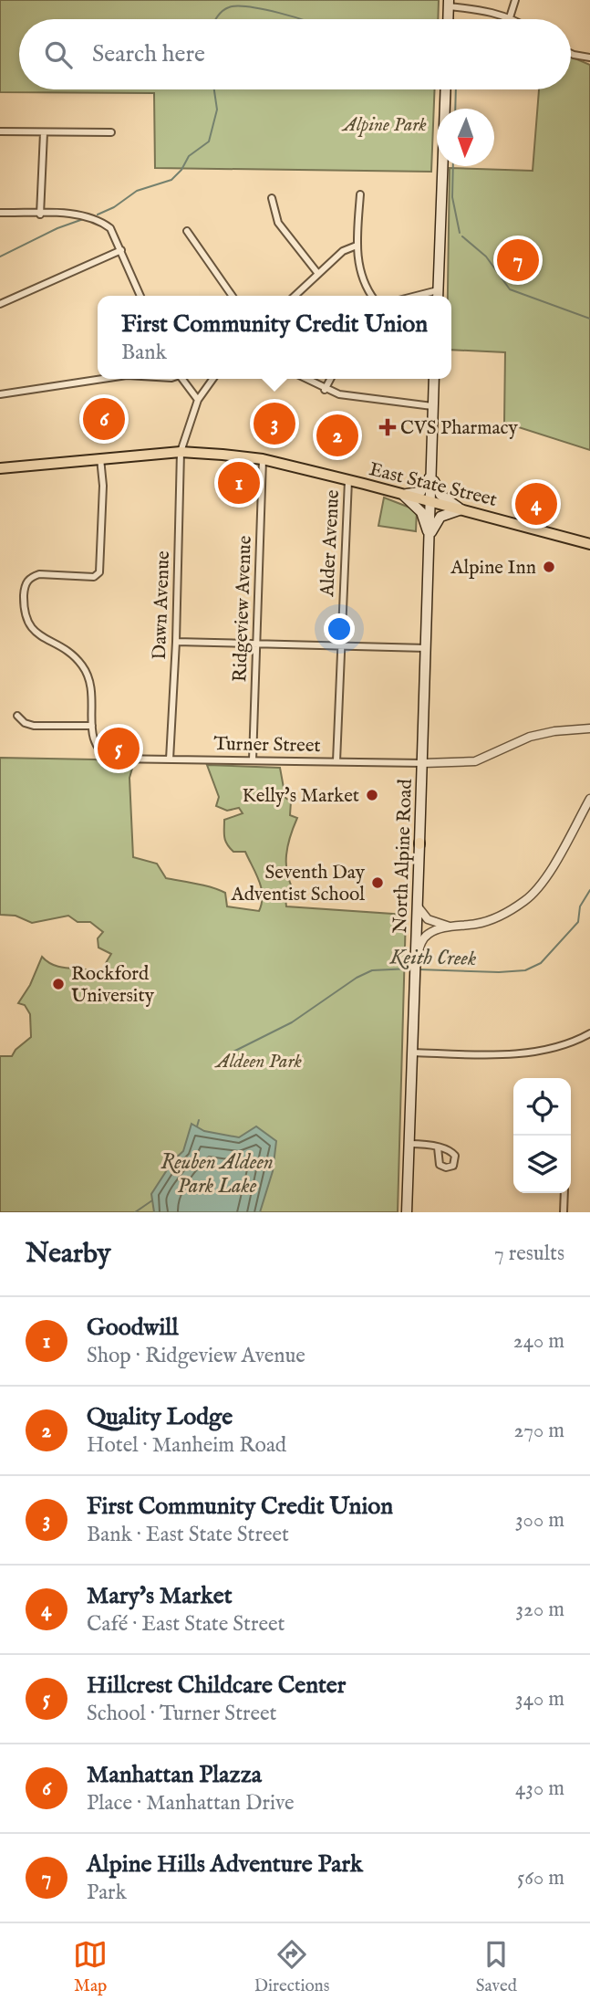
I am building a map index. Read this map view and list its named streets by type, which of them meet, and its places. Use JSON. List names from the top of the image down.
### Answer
{
  "streets": {
    "main road": ["East State Street", "North Alpine Road"],
    "street": [
      "Alder Avenue",
      "Dawn Avenue",
      "Ridgeview Avenue",
      "Turner Street"
    ]
  },
  "crossings": [
    ["East State Street", "Alder Avenue"],
    ["East State Street", "Dawn Avenue"],
    ["East State Street", "Ridgeview Avenue"],
    ["East State Street", "North Alpine Road"],
    ["Alder Avenue", "Turner Street"],
    ["Dawn Avenue", "Turner Street"],
    ["Ridgeview Avenue", "Turner Street"],
    ["Turner Street", "North Alpine Road"]
  ],
  "water": ["Keith Creek", "Reuben Aldeen Park Lake"],
  "parks": ["Alpine Park", "Aldeen Park"],
  "places": {
    "health": ["CVS Pharmacy"],
    "other": [
      "Alpine Inn",
      "Kelly's Market",
      "Seventh Day Adventist School",
      "Rockford University"
    ]
  },
  "north": "bottom",
  "page": {
    "search": "Search here",
    "pins": [
      "7",
      "6",
      "3",
      "2",
      "1",
      "4",
      "5"
    ],
    "popup": ["First Community Credit Union", "Bank"],
    "heading": ["Nearby", "7 results"],
    "list": [
      {
        "mark": "1",
        "name": "Goodwill",
        "note": "Shop · Ridgeview Avenue",
        "value": "240 m"
      },
      {
        "mark": "2",
        "name": "Quality Lodge",
        "note": "Hotel · Manheim Road",
        "value": "270 m"
      },
      {
        "mark": "3",
        "name": "First Community Credit Union",
        "note": "Bank · East State Street",
        "value": "300 m"
      },
      {
        "mark": "4",
        "name": "Mary's Market",
        "note": "Café · East State Street",
        "value": "320 m"
      },
      {
        "mark": "5",
        "name": "Hillcrest Childcare Center",
        "note": "School · Turner Street",
        "value": "340 m"
      },
      {
        "mark": "6",
        "name": "Manhattan Plazza",
        "note": "Place · Manhattan Drive",
        "value": "430 m"
      },
      {
        "mark": "7",
        "name": "Alpine Hills Adventure Park",
        "note": "Park",
        "value": "560 m"
      }
    ],
    "nav": ["Map", "Directions", "Saved"]
  }
}
